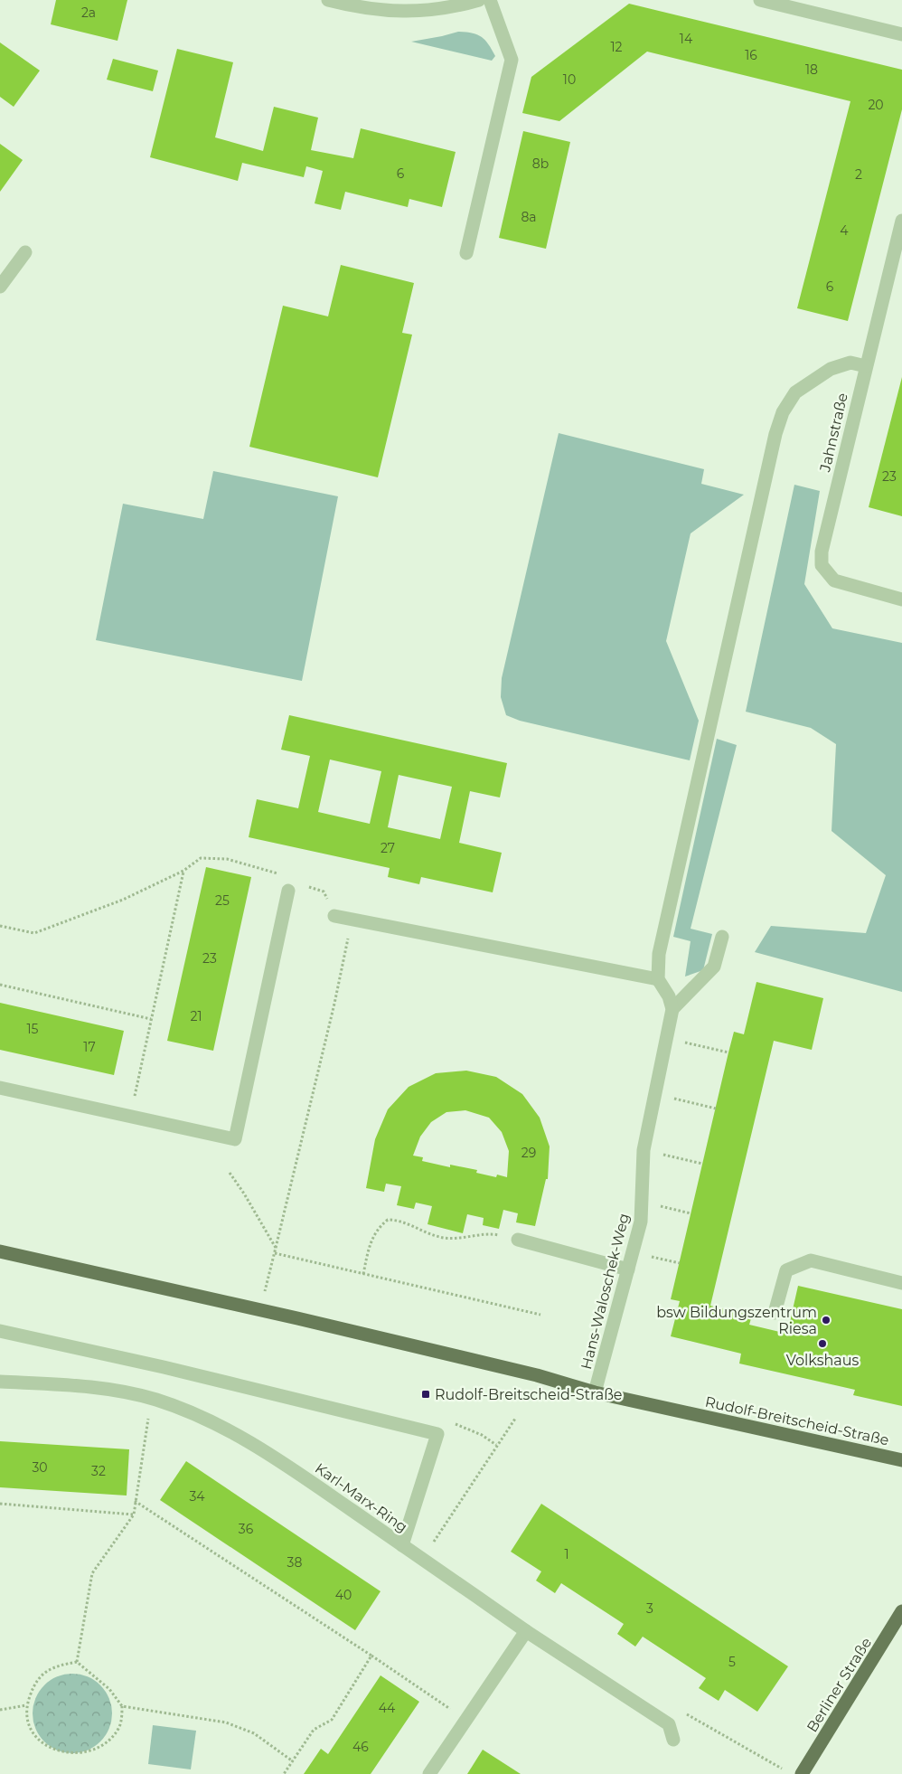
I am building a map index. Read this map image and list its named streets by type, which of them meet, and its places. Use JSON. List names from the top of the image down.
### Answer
{
  "streets": {
    "main road": ["Rudolf-Breitscheid-Straße", "Berliner Straße"],
    "street": ["Jahnstraße", "Hans-Waloschek-Weg", "Karl-Marx-Ring"]
  },
  "crossings": [
    ["Hans-Waloschek-Weg", "Rudolf-Breitscheid-Straße"]
  ],
  "places": {
    "other": ["bsw Bildungszentrum Riesa", "Volkshaus"],
    "transit": ["Rudolf-Breitscheid-Straße"]
  },
  "house_numbers": [
    "2a",
    "14",
    "12",
    "16",
    "18",
    "10",
    "20",
    "8b",
    "6",
    "2",
    "8a",
    "4",
    "6",
    "23",
    "27",
    "25",
    "23",
    "21",
    "15",
    "17",
    "29",
    "30",
    "32",
    "34",
    "36",
    "1",
    "38",
    "40",
    "3",
    "5",
    "44",
    "46"
  ]
}
